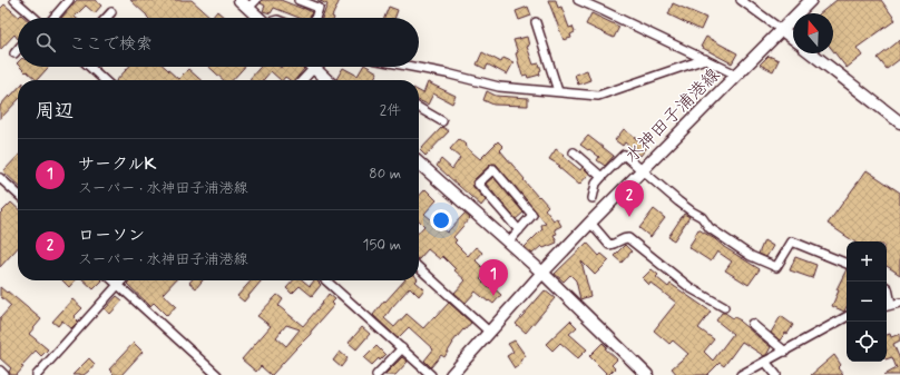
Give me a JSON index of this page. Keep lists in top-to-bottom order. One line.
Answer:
{"streets":{"street":["水神田子浦港線"]},"north":"top","page":{"search":"ここで検索","heading":["周辺","2件"],"list":[{"mark":"1","name":"サークルK","note":"スーパー · 水神田子浦港線","value":"80 m"},{"mark":"2","name":"ローソン","note":"スーパー · 水神田子浦港線","value":"150 m"}],"pins":["2","1"],"map_buttons":["+","−"]}}
